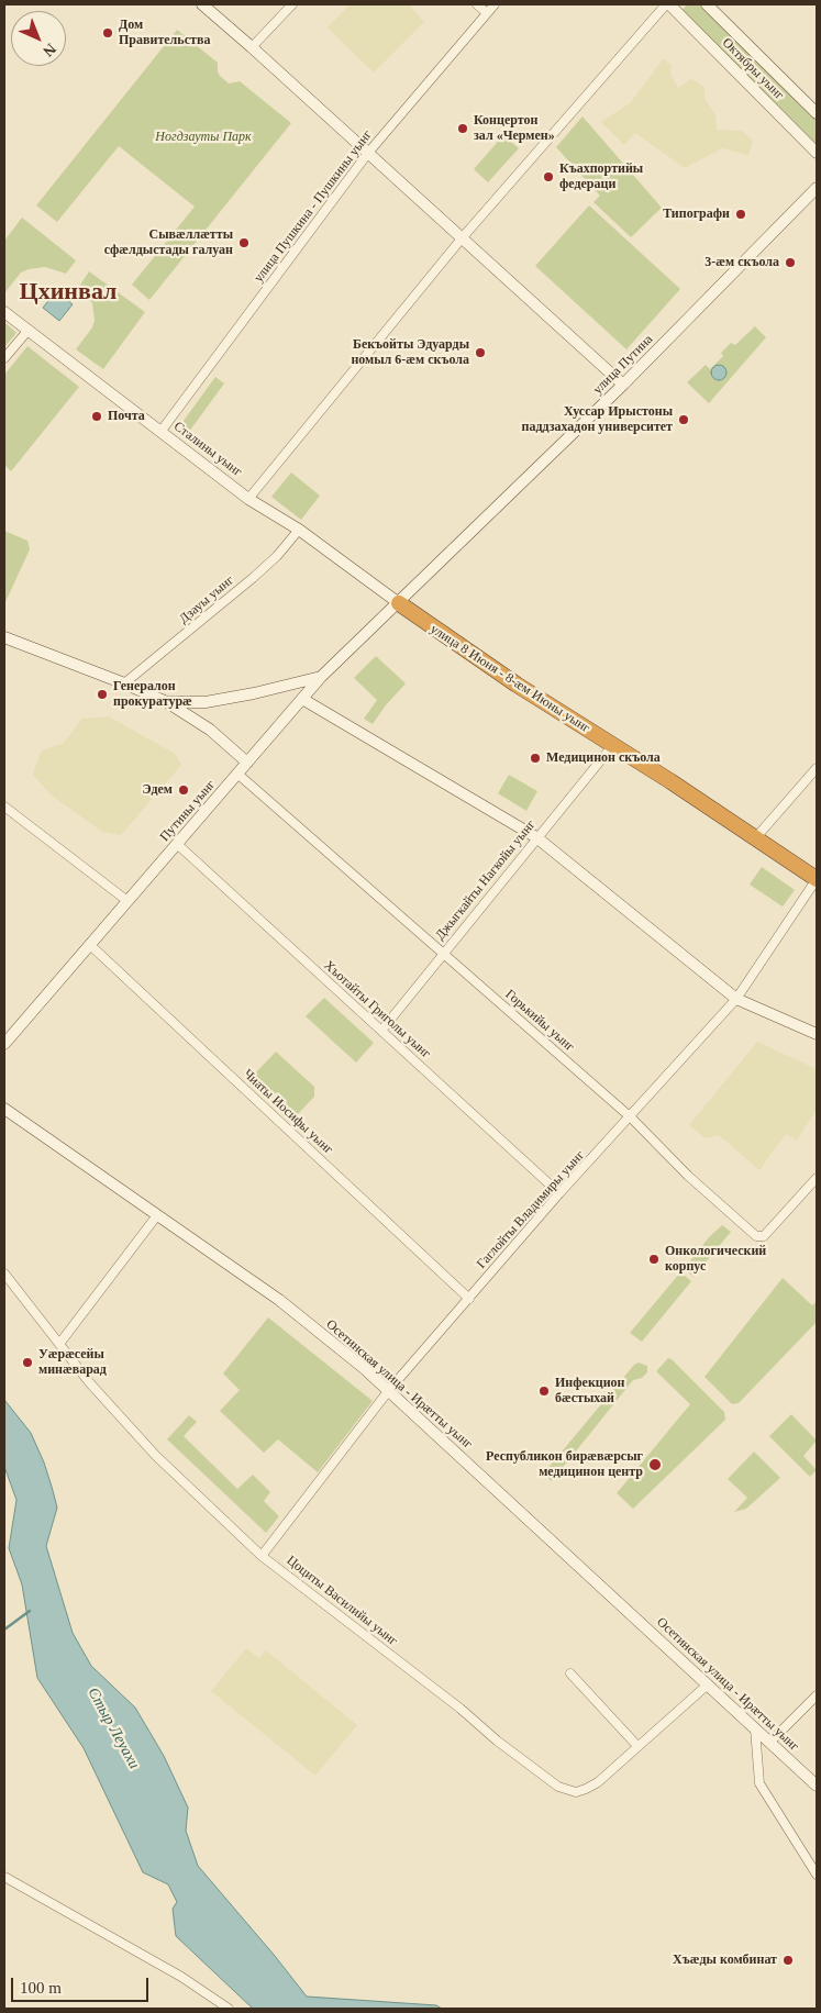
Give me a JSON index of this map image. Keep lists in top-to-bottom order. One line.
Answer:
{"streets":{"highway":["улица 8 Июня - 8-ӕм Июны уынг"],"street":["Октябры уынг","улица Пушкина - Пушкины уынг","улица Путина","Сталины уынг","Дзауы уынг","Путины уынг","Джыгкайты Нагкойы уынг","Хъотайты Григолы уынг","Горькийы уынг","Чиаты Иосифы уынг","Гаглойты Владимиры уынг","Осетинская улица - Ирæтты уынг","Цоциты Василийы уынг"]},"crossings":[["улица Пушкина - Пушкины уынг","Сталины уынг"],["улица Путина","Сталины уынг"],["улица Путина","улица 8 Июня - 8-ӕм Июны уынг"],["улица Путина","Путины уынг"],["Сталины уынг","Дзауы уынг"],["Сталины уынг","улица 8 Июня - 8-ӕм Июны уынг"],["Сталины уынг","Путины уынг"],["улица 8 Июня - 8-ӕм Июны уынг","Путины уынг"],["улица 8 Июня - 8-ӕм Июны уынг","Джыгкайты Нагкойы уынг"],["улица 8 Июня - 8-ӕм Июны уынг","Гаглойты Владимиры уынг"],["Путины уынг","Хъотайты Григолы уынг"],["Путины уынг","Горькийы уынг"],["Путины уынг","Чиаты Иосифы уынг"],["Джыгкайты Нагкойы уынг","Хъотайты Григолы уынг"],["Джыгкайты Нагкойы уынг","Горькийы уынг"],["Хъотайты Григолы уынг","Гаглойты Владимиры уынг"],["Горькийы уынг","Гаглойты Владимиры уынг"],["Чиаты Иосифы уынг","Гаглойты Владимиры уынг"],["Гаглойты Владимиры уынг","Осетинская улица - Ирæтты уынг"],["Гаглойты Владимиры уынг","Цоциты Василийы уынг"],["Осетинская улица - Ирæтты уынг","Цоциты Василийы уынг"]],"districts":["Цхинвал"],"water":["Стыр Леуахи"],"parks":["Ногдзауты Парк"],"places":["Дом Правительства","Концертон зал «Чермен»","Къахпортийы федераци","Типографи","Сывæллæтты сфæлдыстады галуан","3-æм скъола","Бекъойты Эдуарды номыл 6-æм скъола","Почта","Хуссар Ирыстоны паддзахадон университет","Генералон прокуратурæ","Медицинон скъола","Эдем","Онкологический корпус","Уæрæсейы минæварад","Инфекцион бæстыхай","Республикон бирæвæрсыг медицинон центр","Хъæды комбинат"],"scale_bar":"100 m","north":"bottom right"}
